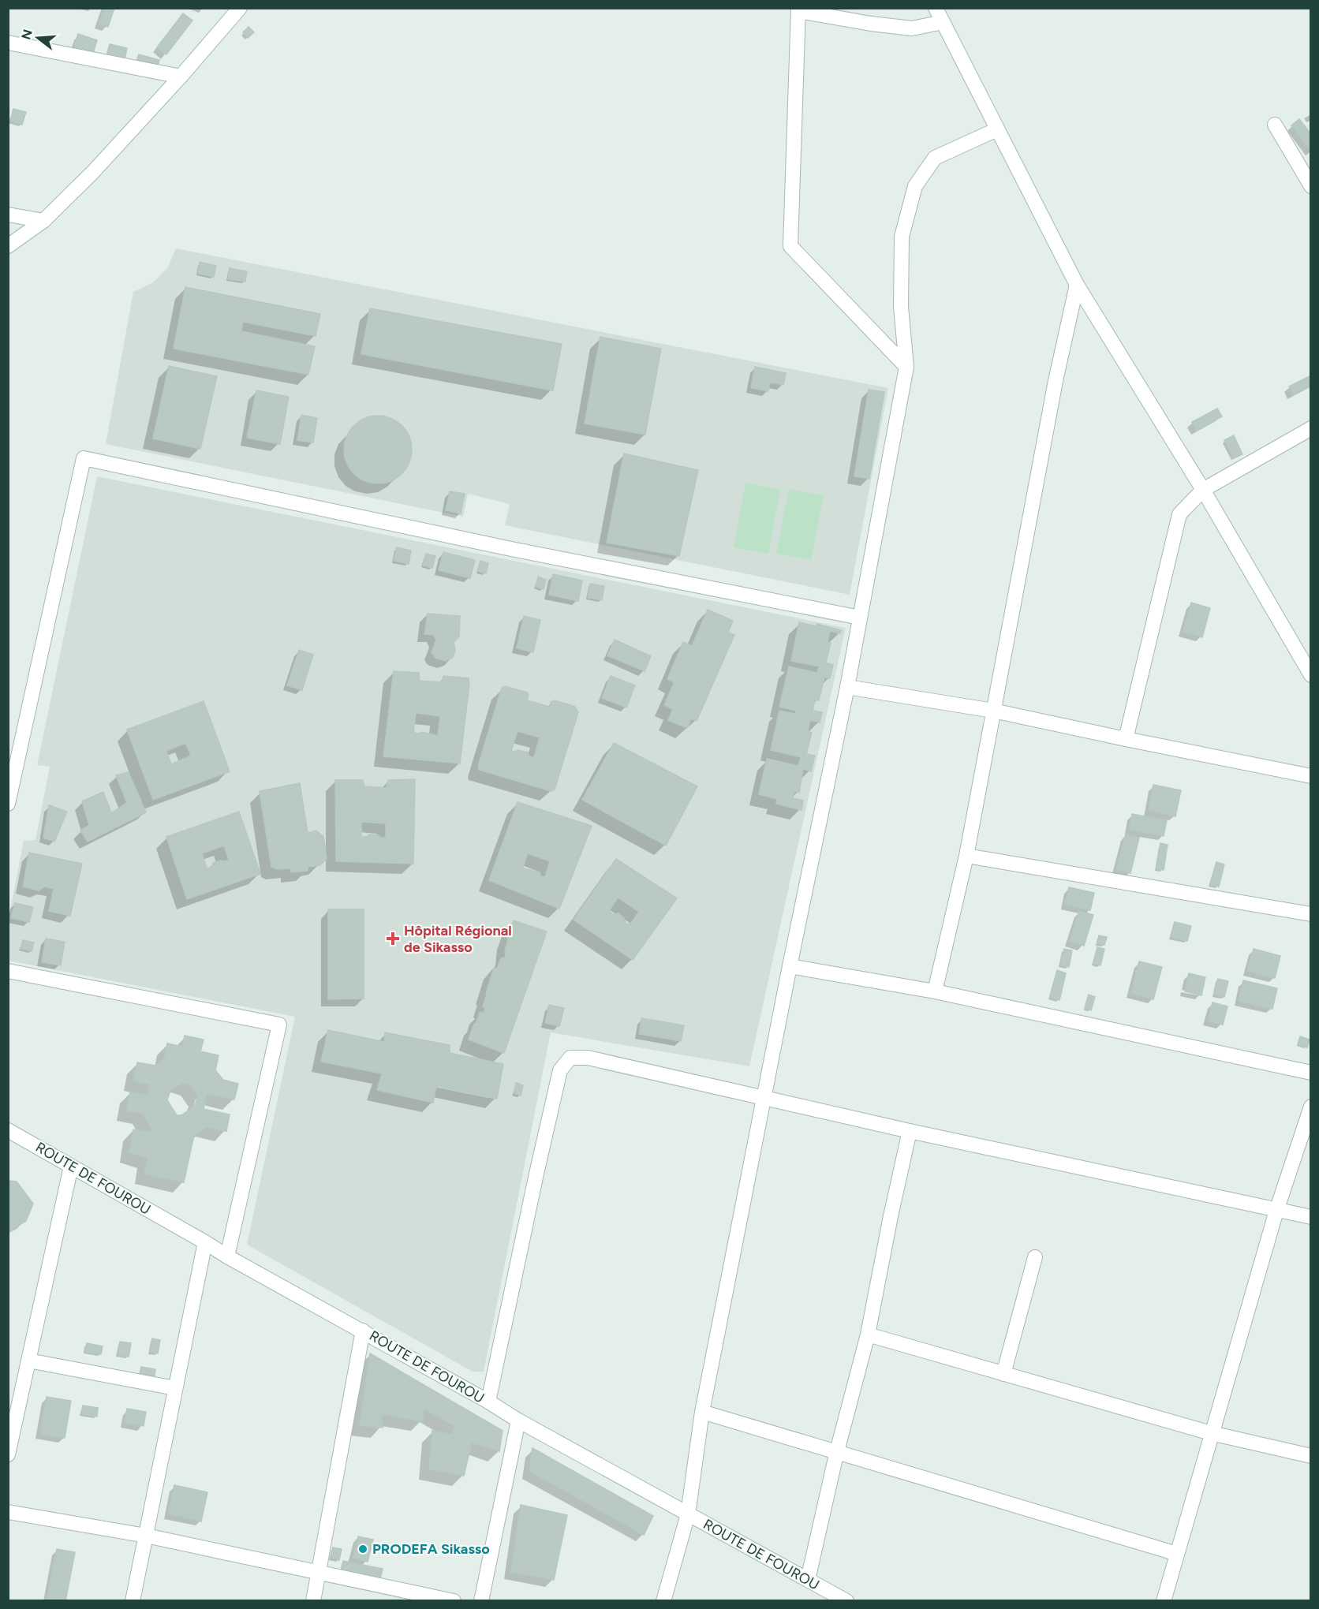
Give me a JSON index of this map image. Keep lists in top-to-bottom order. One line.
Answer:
{"streets":{"street":["ROUTE DE FOUROU"]},"places":{"health":["Hôpital Régional de Sikasso"],"other":["PRODEFA Sikasso"]},"north":"left"}
